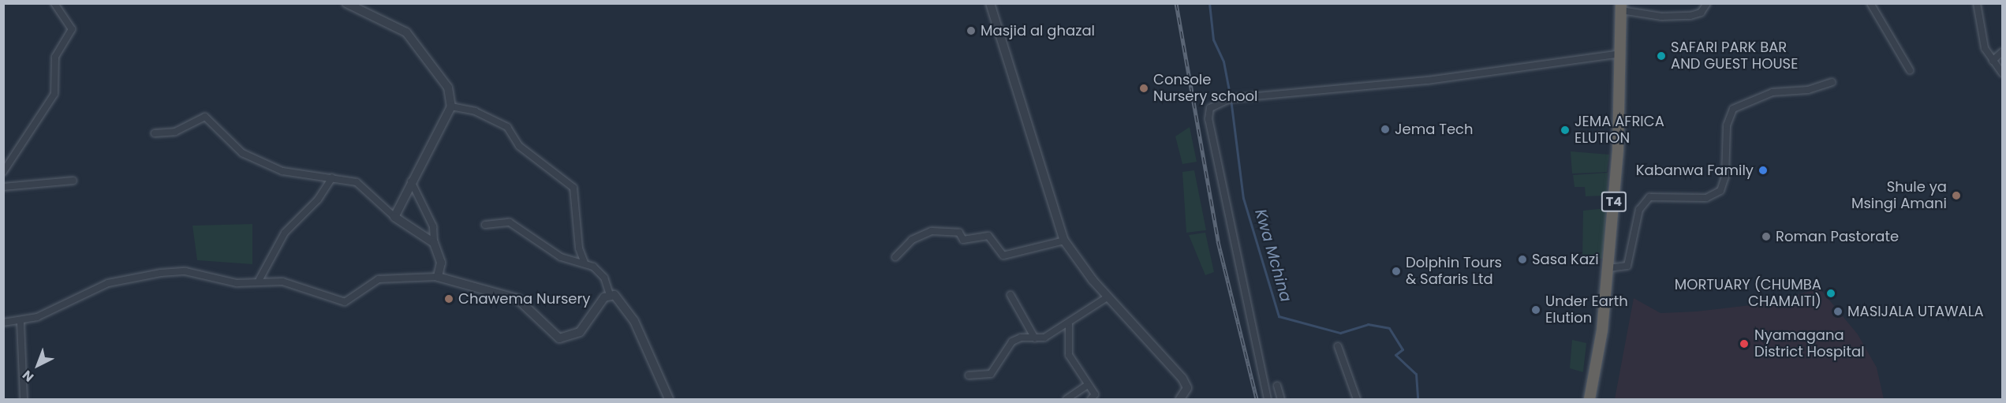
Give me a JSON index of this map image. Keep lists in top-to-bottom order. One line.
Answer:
{"streets":{"highway":["T4"]},"water":["Kwa Mchina"],"places":["Masjid al ghazal","SAFARI PARK BAR AND GUEST HOUSE","Console Nursery school","Jema Tech","JEMA AFRICA ELUTION","Kabanwa Family","Shule ya Msingi Amani","Roman Pastorate","Sasa Kazi","Dolphin Tours & Safaris Ltd","MORTUARY (CHUMBA CHAMAITI)","Chawema Nursery","Under Earth Elution","MASIJALA UTAWALA","Nyamagana District Hospital"],"north":"bottom left"}
